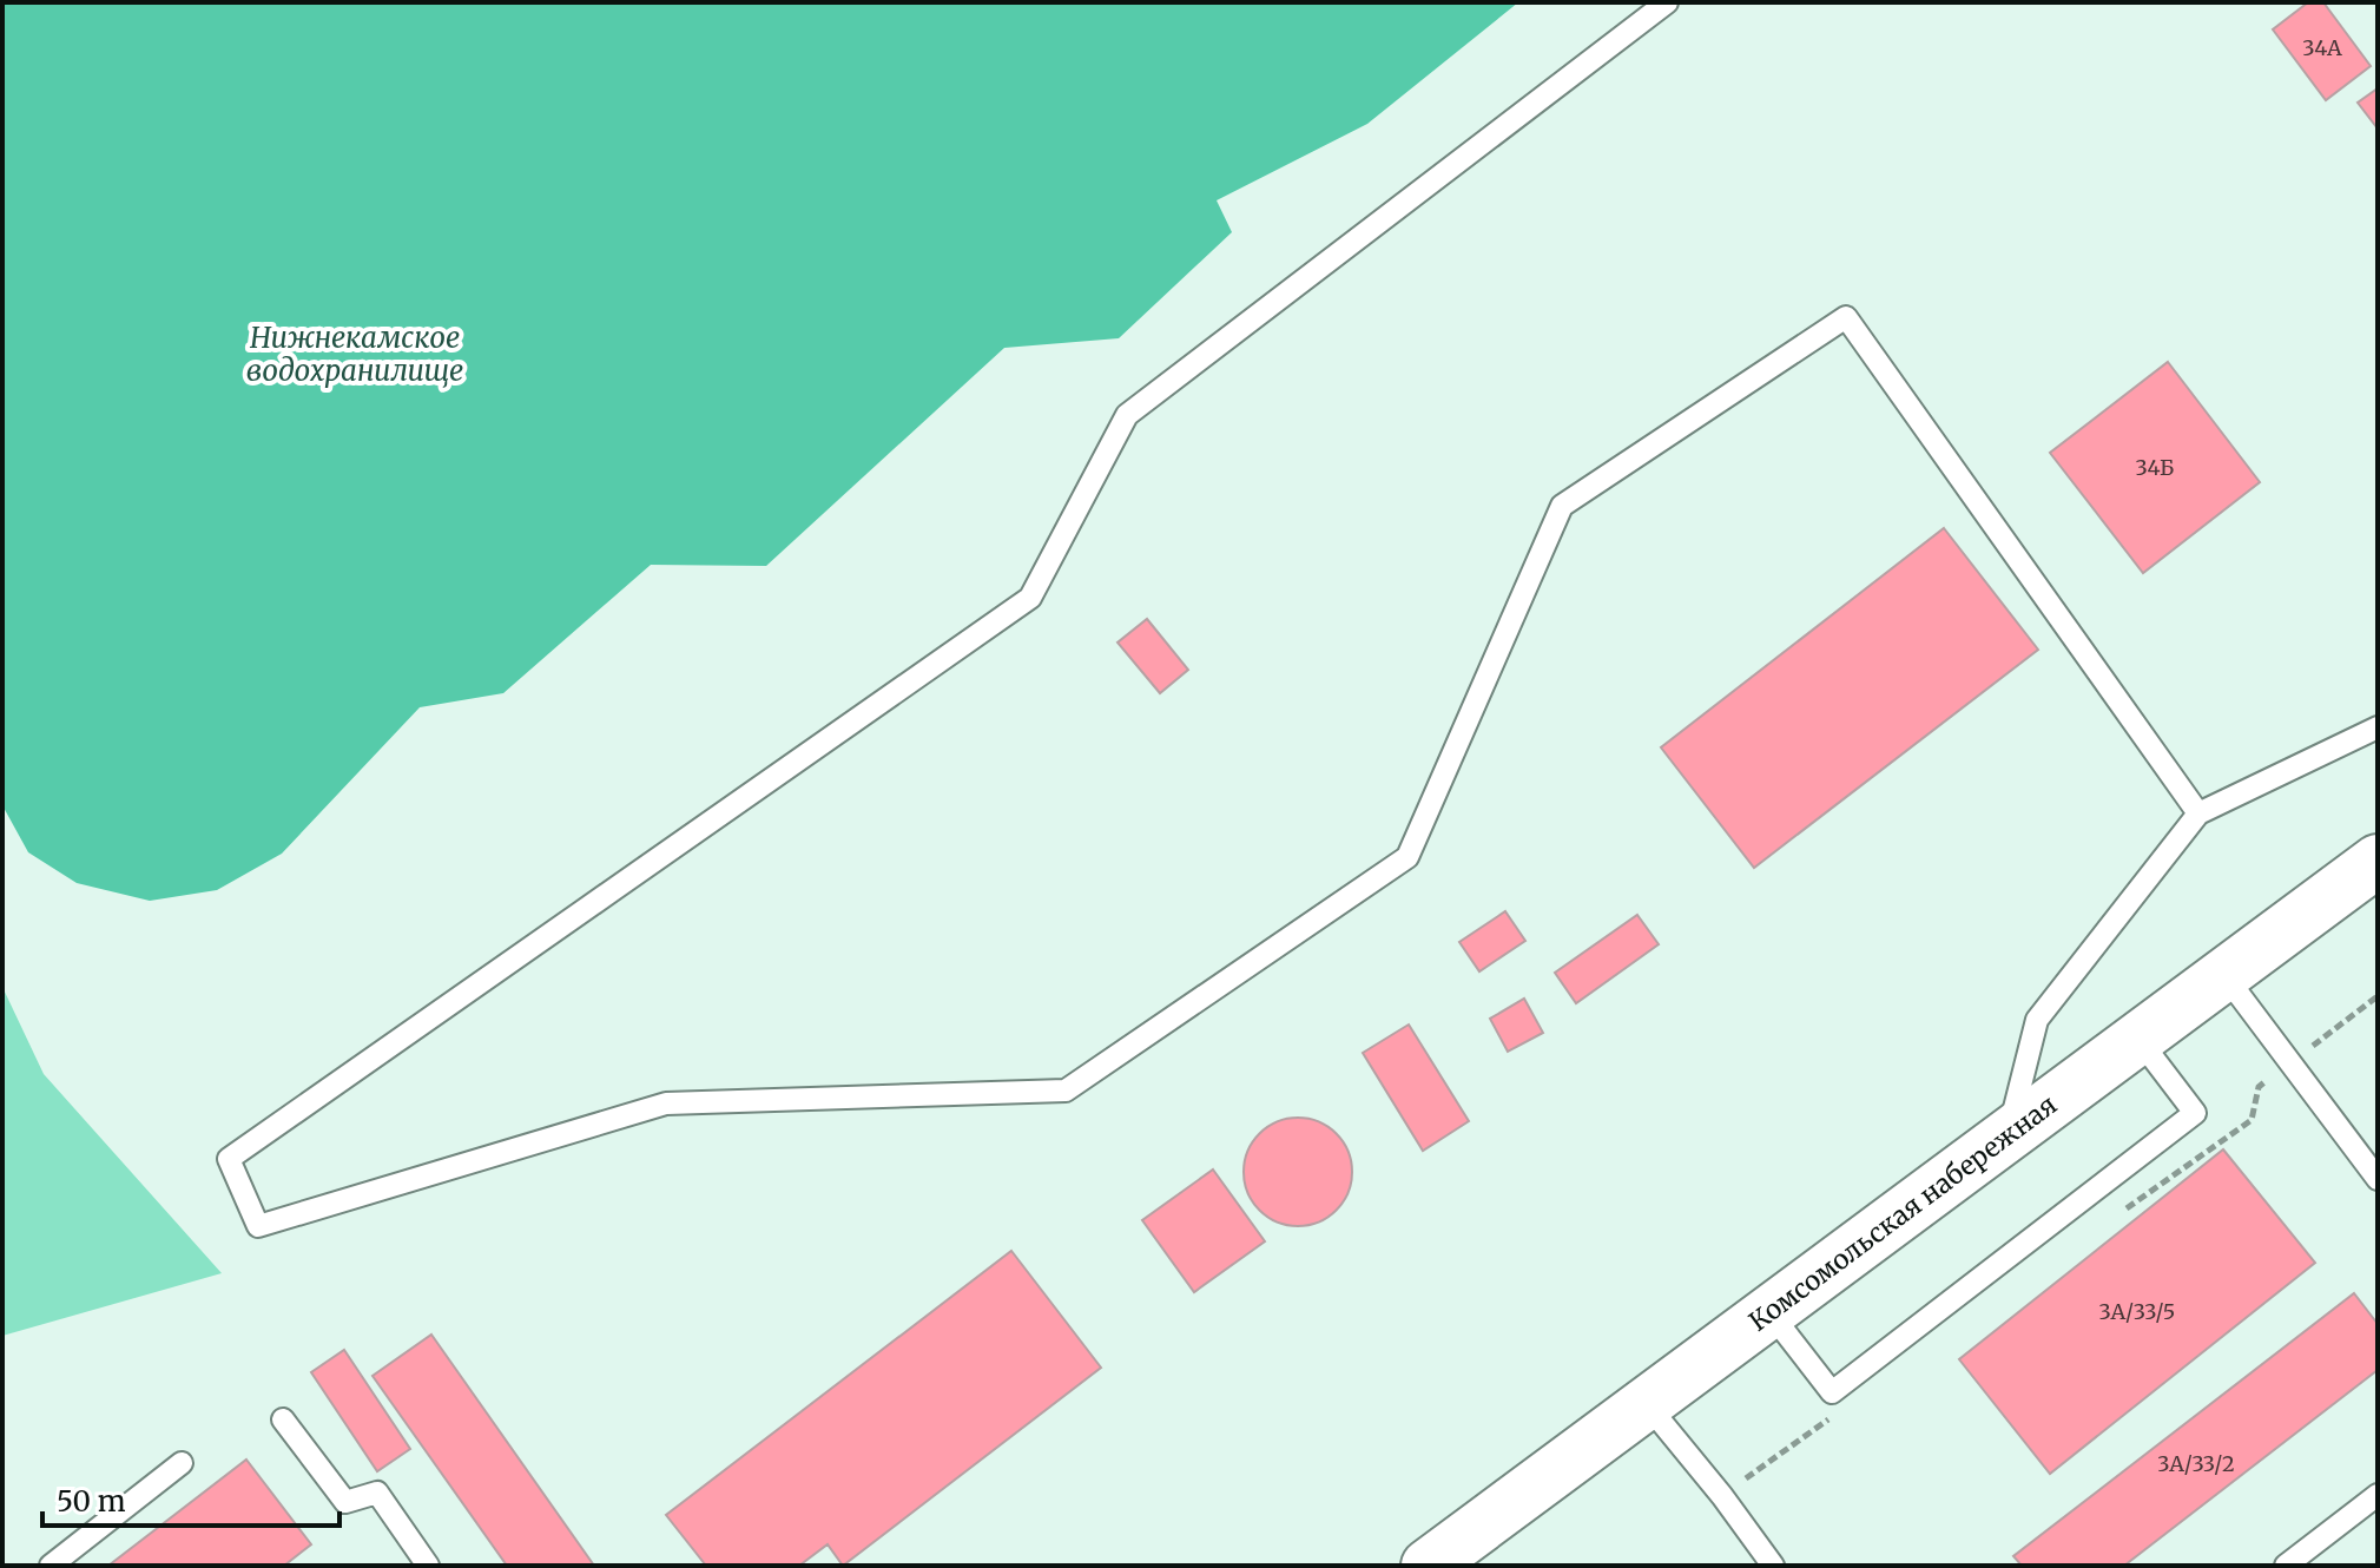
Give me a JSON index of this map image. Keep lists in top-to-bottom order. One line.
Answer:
{"streets":{"street":["Комсомольская набережная"]},"water":["Нижнекамское водохранилище"],"house_numbers":["34А","34Б","3А/33/5","3А/33/2"],"scale_bar":"50 m"}
